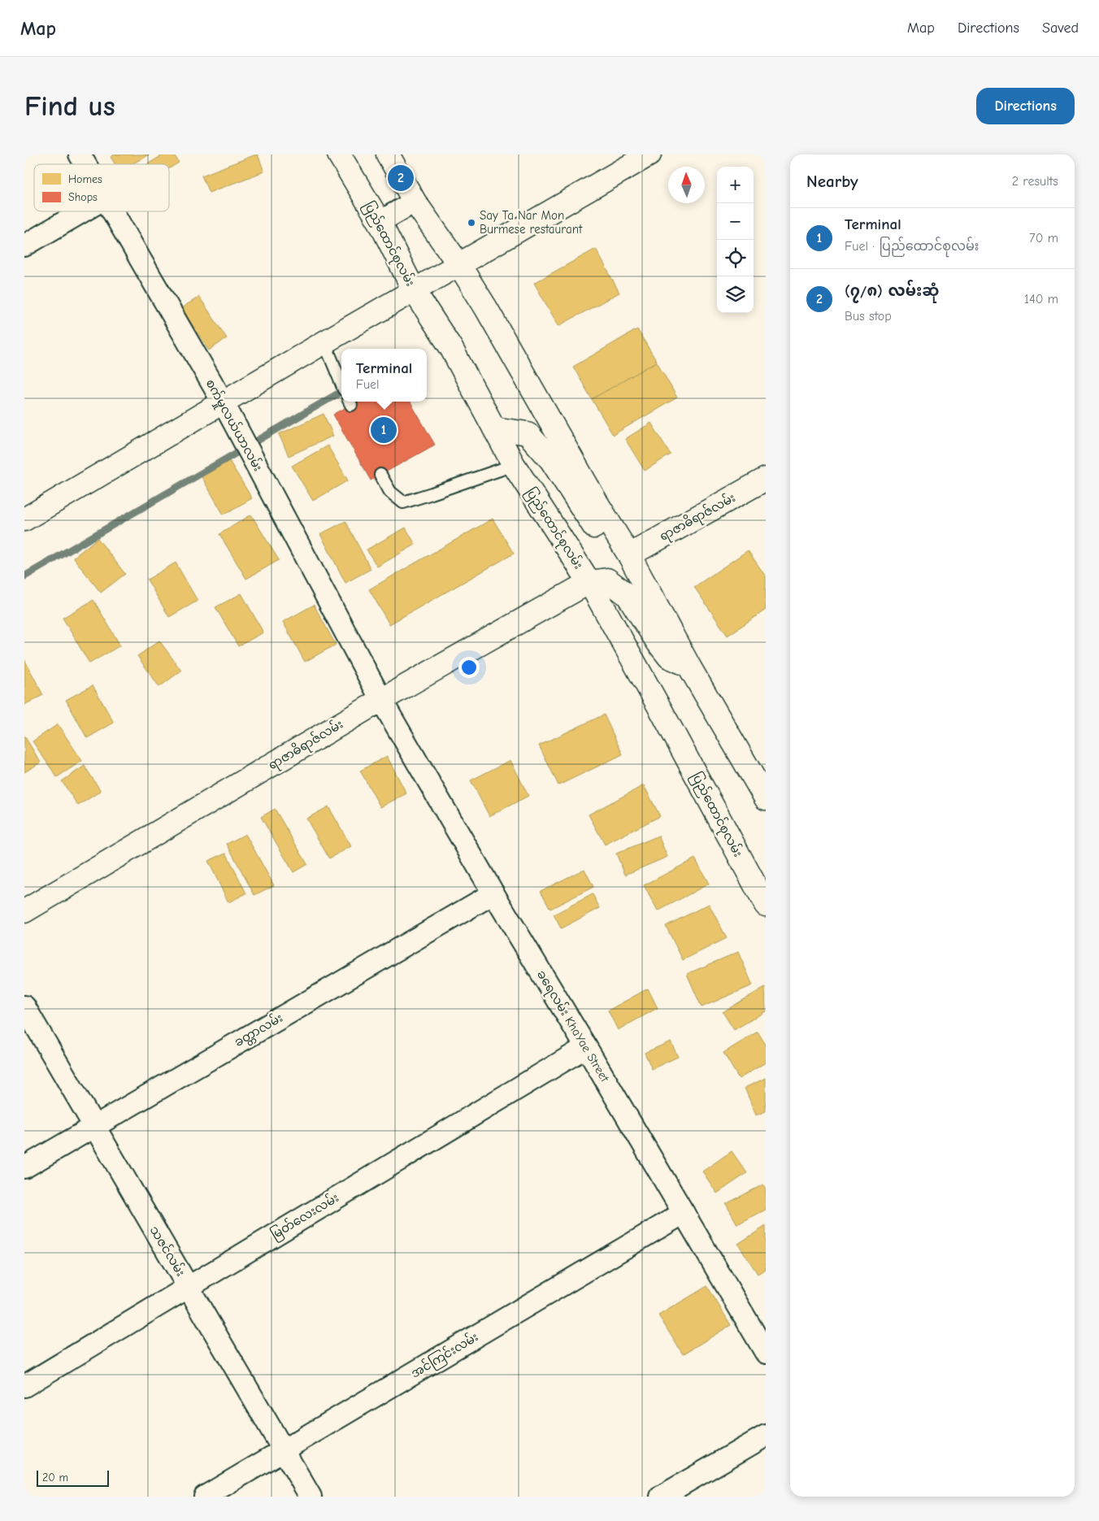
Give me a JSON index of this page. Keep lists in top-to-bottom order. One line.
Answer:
{"streets":{"main road":["ပြည်ထောင်စုလမ်း","ရာဇာဓိရာဇ်လမ်း"],"street":["စက်မှုလယ်ယာလမ်း","ခရေလမ်း KhaYae Street","ခတ္တာလမ်း","မြတ်လေးလမ်း","သဇင်လမ်း","အင်ကြင်းလမ်း"]},"crossings":[["ပြည်ထောင်စုလမ်း","ရာဇာဓိရာဇ်လမ်း"],["စက်မှုလယ်ယာလမ်း","ရာဇာဓိရာဇ်လမ်း"],["စက်မှုလယ်ယာလမ်း","ခရေလမ်း KhaYae Street"],["ရာဇာဓိရာဇ်လမ်း","ခရေလမ်း KhaYae Street"],["ခရေလမ်း KhaYae Street","ခတ္တာလမ်း"],["ခရေလမ်း KhaYae Street","မြတ်လေးလမ်း"],["ခရေလမ်း KhaYae Street","အင်ကြင်းလမ်း"],["ခတ္တာလမ်း","သဇင်လမ်း"],["မြတ်လေးလမ်း","သဇင်လမ်း"],["သဇင်လမ်း","အင်ကြင်းလမ်း"]],"places":["Say Ta Nar Mon Burmese restaurant"],"legend":["Homes","Shops"],"scale_bar":"20 m","north":"top","page":{"header":"Map","nav":["Map","Directions","Saved"],"buttons":"Directions","title":"Find us","heading":["Nearby","2 results"],"pins":["2","1"],"map_buttons":["+","−"],"list":[{"mark":"1","name":"Terminal","note":"Fuel · ပြည်ထောင်စုလမ်း","value":"70 m"},{"mark":"2","name":"(၇/၈) လမ်းဆုံ","note":"Bus stop","value":"140 m"}],"popup":["Terminal","Fuel"],"scale":"20 m"}}
